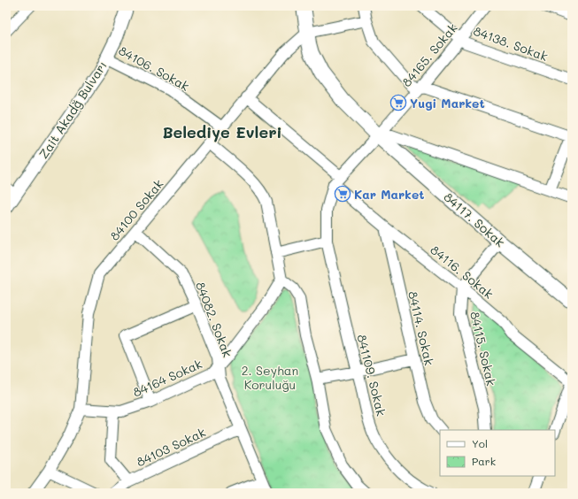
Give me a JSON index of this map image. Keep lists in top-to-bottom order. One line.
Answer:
{"streets":{"main road":["84117. Sokak"],"street":["84138. Sokak","84165. Sokak","84106. Sokak","Zait Akadğ Bulvarı","84100 Sokak","84116. Sokak","84082. Sokak","84114. Sokak","84115. Sokak","841109. Sokak","84164 Sokak","84103 Sokak"]},"crossings":[["84138. Sokak","84165. Sokak"],["84165. Sokak","84117. Sokak"],["84106. Sokak","Zait Akadğ Bulvarı"],["84106. Sokak","84100 Sokak"],["84100 Sokak","84117. Sokak"],["84100 Sokak","84116. Sokak"],["84100 Sokak","84082. Sokak"],["84100 Sokak","84164 Sokak"],["84116. Sokak","84114. Sokak"],["84116. Sokak","84115. Sokak"],["84082. Sokak","84164 Sokak"],["84082. Sokak","84103 Sokak"]],"districts":["Belediye Evleri"],"parks":["2. Seyhan Koruluğu"],"places":{"supermarket":["Yugi Market","Kar Market"]},"legend":["Yol","Park"]}
